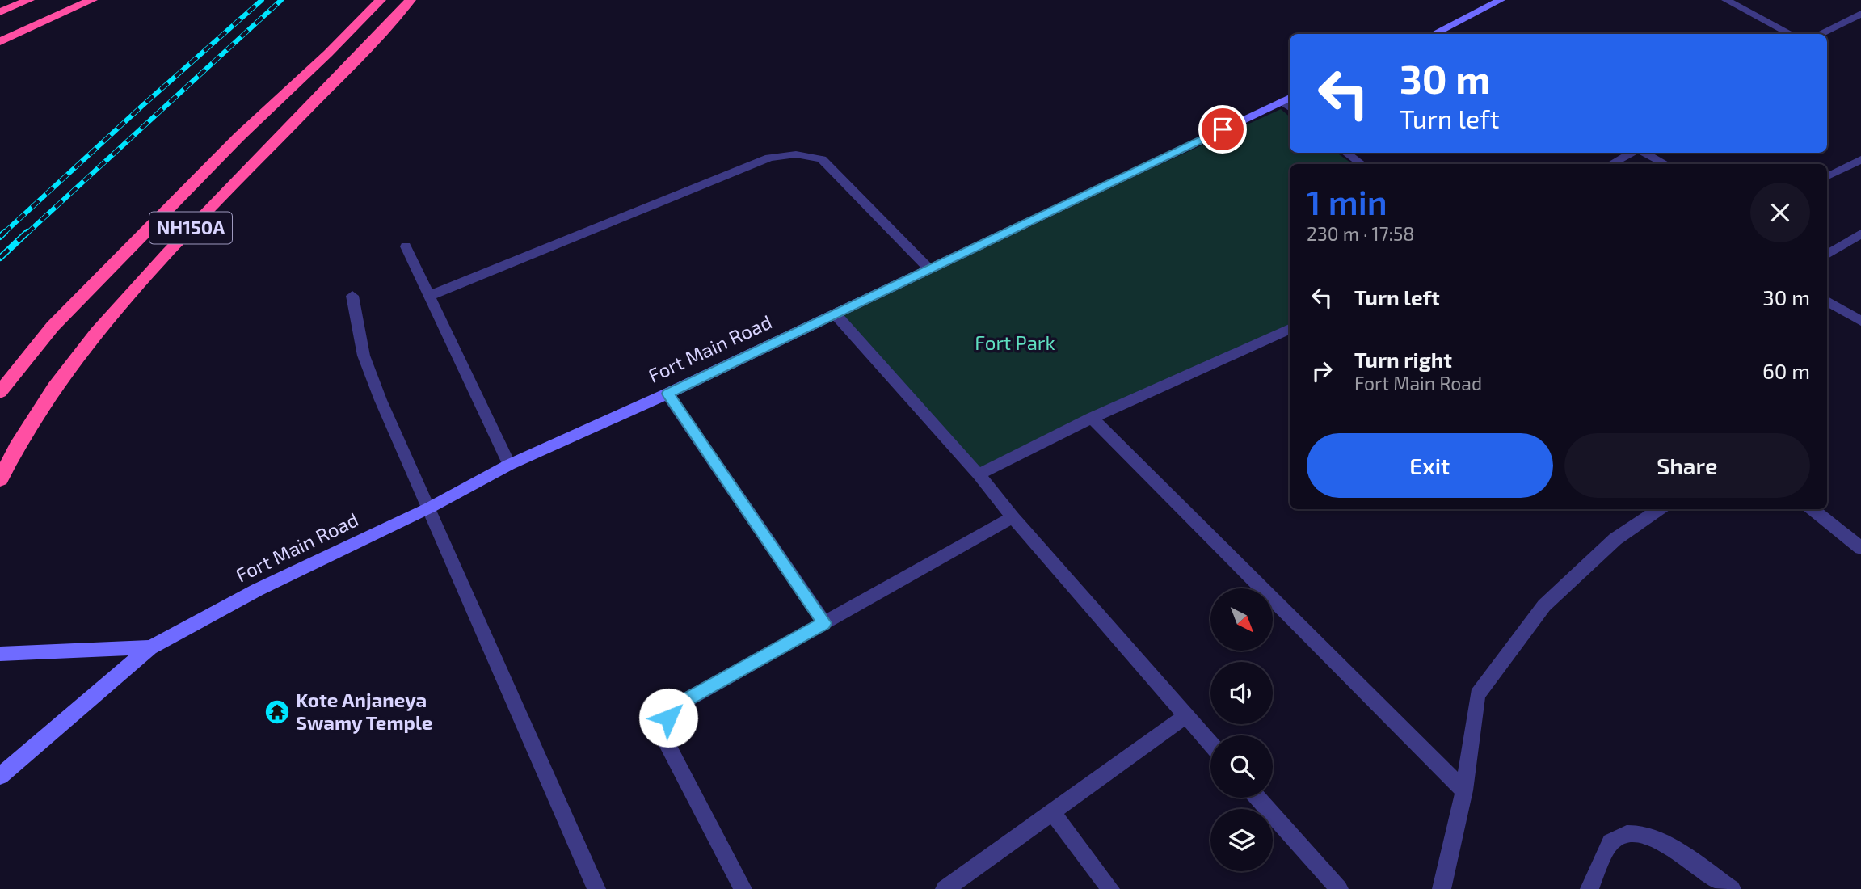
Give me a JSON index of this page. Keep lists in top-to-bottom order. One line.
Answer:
{"streets":{"highway":["NH150A"],"street":["Fort Main Road"]},"parks":["Fort Park"],"places":{"temple":["Kote Anjaneya Swamy Temple"]},"north":"bottom right","page":{"turn":["30 m","Turn left"],"heading":["1 min","230 m · 17:58"],"list":[{"name":"Turn left","value":"30 m"},{"name":"Turn right","note":"Fort Main Road","value":"60 m"}],"buttons":["Exit","Share"]}}
